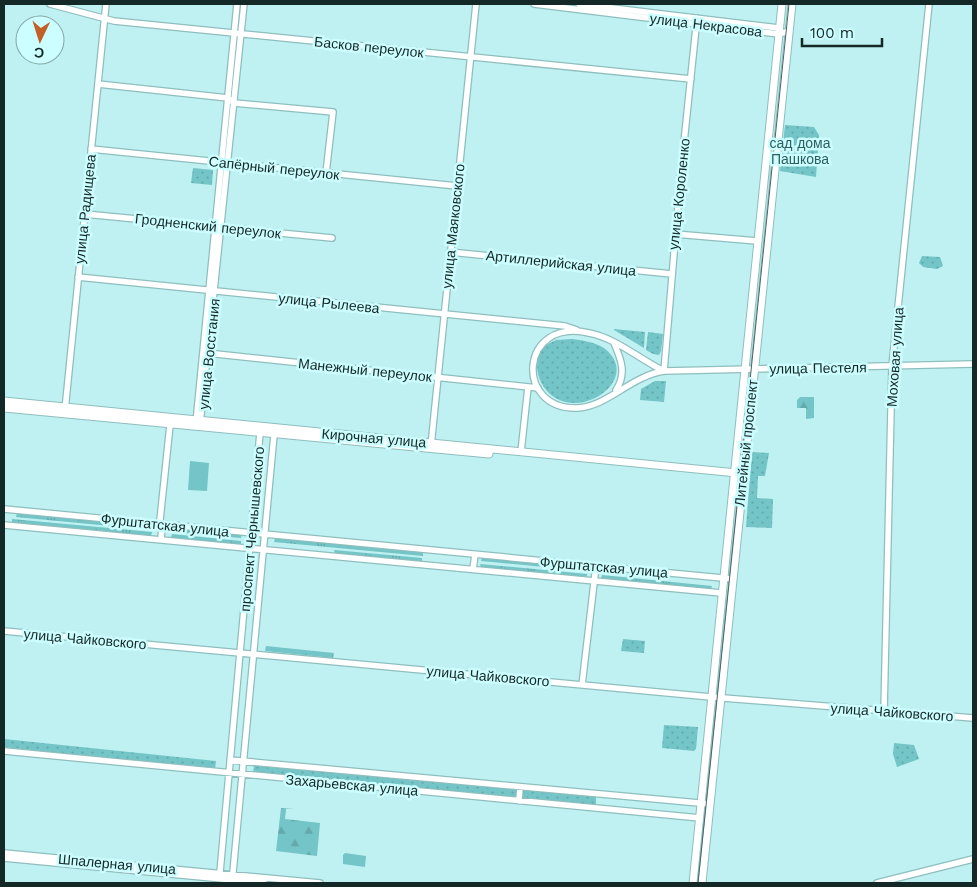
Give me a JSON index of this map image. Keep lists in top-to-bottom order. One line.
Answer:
{"streets":{"main road":["Кирочная улица","Литейный проспект"],"street":["улица Некрасова","Басков переулок","Сапёрный переулок","улица Короленко","улица Радищева","Гродненский переулок","улица Маяковского","Артиллерийская улица","улица Рылеева","улица Восстания","Моховая улица","улица Пестеля","Манежный переулок","Фурштатская улица","проспект Чернышевского","улица Чайковского","Захарьевская улица","Шпалерная улица"]},"crossings":[["улица Некрасова","улица Короленко"],["улица Некрасова","Литейный проспект"],["Басков переулок","улица Короленко"],["Басков переулок","улица Радищева"],["Басков переулок","улица Маяковского"],["Басков переулок","улица Восстания"],["Сапёрный переулок","улица Радищева"],["Сапёрный переулок","улица Маяковского"],["Сапёрный переулок","улица Восстания"],["улица Короленко","Артиллерийская улица"],["улица Короленко","улица Пестеля"],["улица Радищева","Гродненский переулок"],["улица Радищева","улица Рылеева"],["улица Радищева","Кирочная улица"],["Гродненский переулок","улица Восстания"],["улица Маяковского","Артиллерийская улица"],["улица Маяковского","улица Рылеева"],["улица Маяковского","Манежный переулок"],["улица Маяковского","Кирочная улица"],["улица Рылеева","улица Восстания"],["улица Рылеева","Манежный переулок"],["улица Восстания","Манежный переулок"],["улица Восстания","Кирочная улица"],["Моховая улица","улица Пестеля"],["Моховая улица","улица Чайковского"],["улица Пестеля","Литейный проспект"],["Кирочная улица","Литейный проспект"],["Кирочная улица","проспект Чернышевского"],["Литейный проспект","Фурштатская улица"],["Литейный проспект","улица Чайковского"],["Литейный проспект","Захарьевская улица"],["Фурштатская улица","проспект Чернышевского"],["проспект Чернышевского","улица Чайковского"],["проспект Чернышевского","Захарьевская улица"],["проспект Чернышевского","Шпалерная улица"]],"parks":["сад дома Пашкова"],"scale_bar":"100 m","north":"bottom"}
